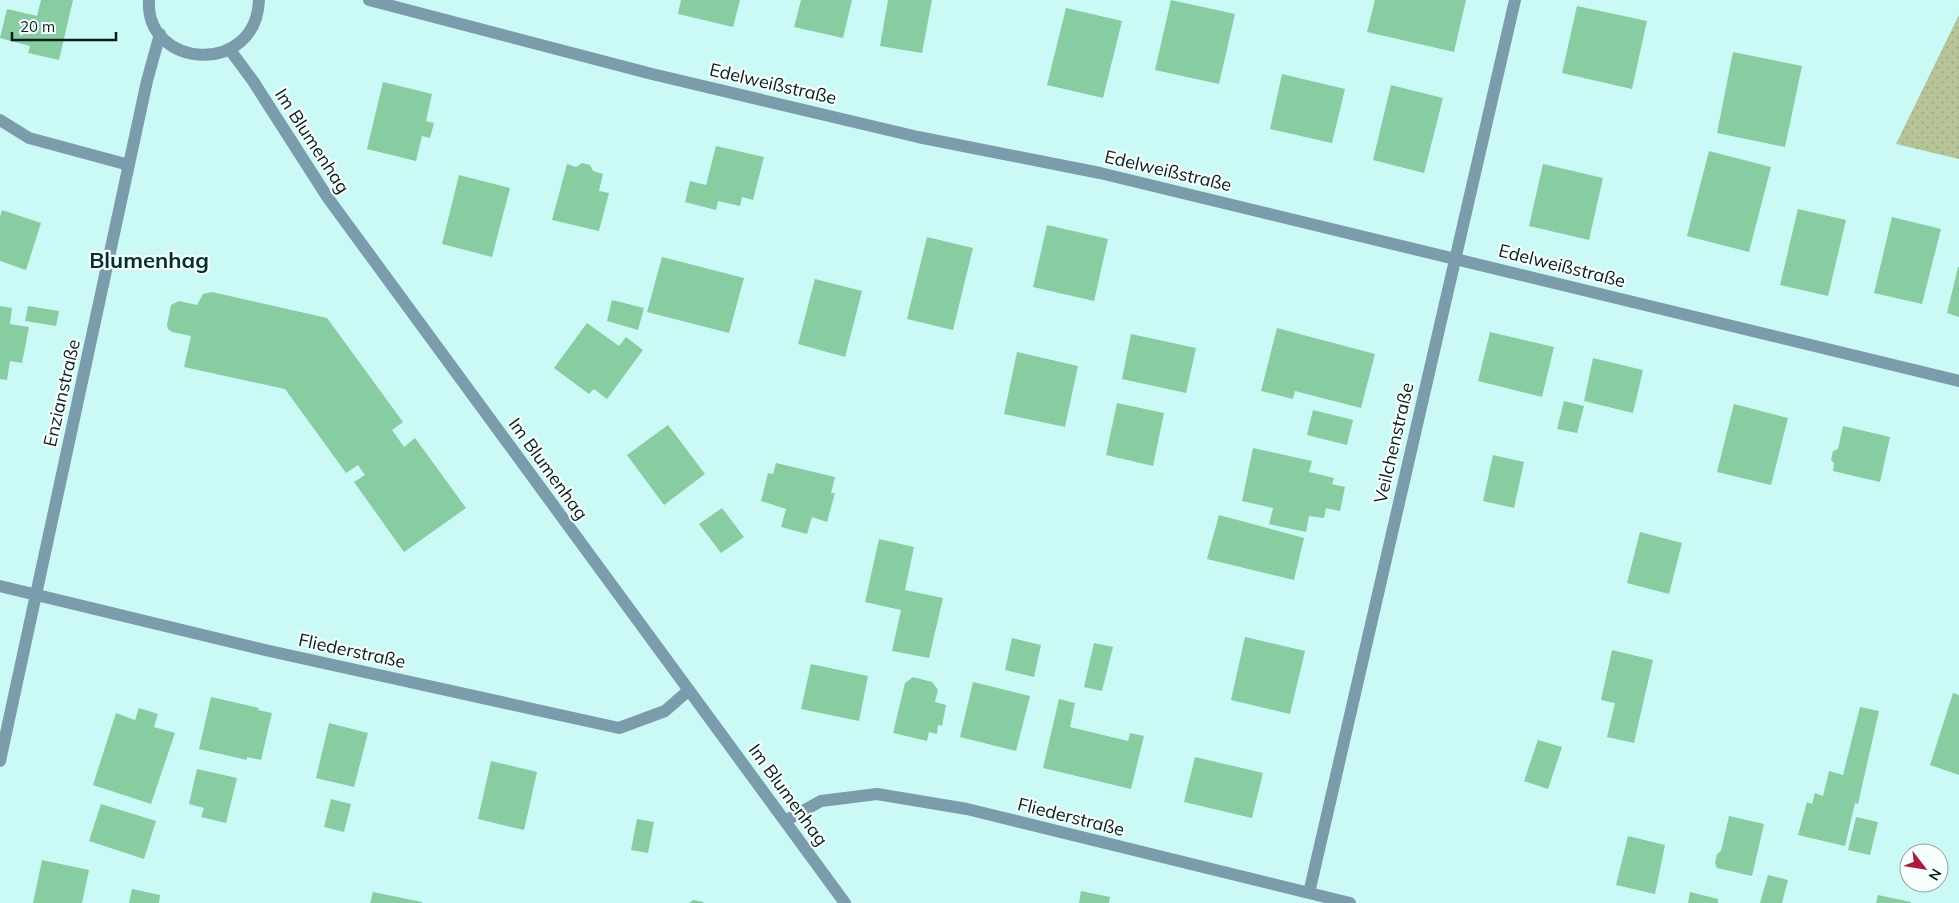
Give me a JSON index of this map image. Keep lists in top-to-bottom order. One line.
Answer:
{"streets":{"street":["Edelweißstraße","Im Blumenhag","Enzianstraße","Veilchenstraße","Fliederstraße"]},"crossings":[["Edelweißstraße","Veilchenstraße"],["Im Blumenhag","Fliederstraße"],["Enzianstraße","Fliederstraße"],["Veilchenstraße","Fliederstraße"]],"districts":["Blumenhag"],"scale_bar":"20 m","north":"bottom right"}
